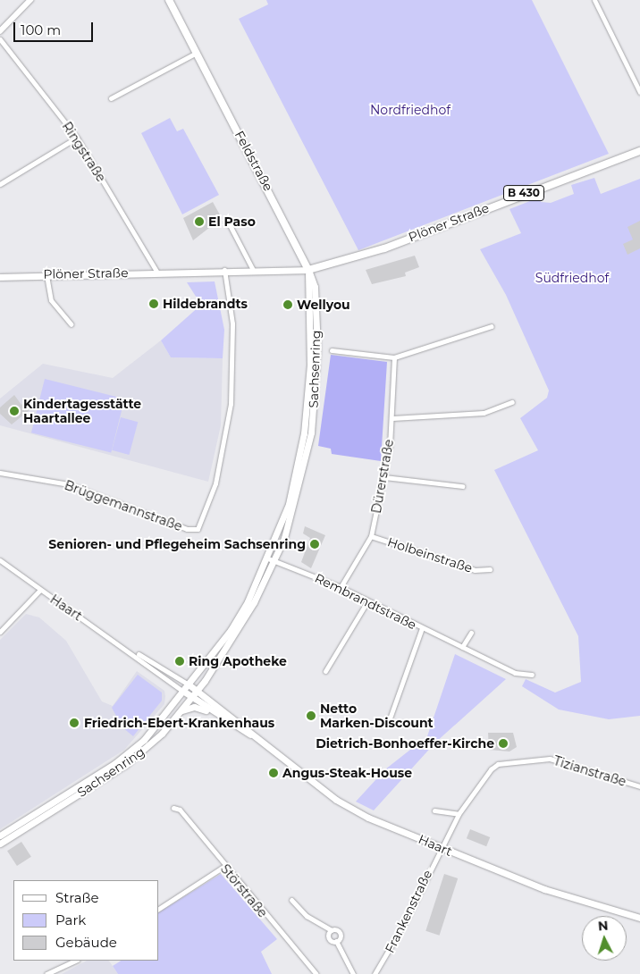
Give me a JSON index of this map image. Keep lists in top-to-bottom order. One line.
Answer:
{"streets":{"main road":["Feldstraße","B 430","Plöner Straße","Sachsenring","Haart"],"street":["Ringstraße","Dürerstraße","Brüggemannstraße","Holbeinstraße","Rembrandtstraße","Tizianstraße","Störstraße","Frankenstraße"]},"crossings":[["Ringstraße","Plöner Straße"],["Feldstraße","Plöner Straße"],["Feldstraße","Sachsenring"],["Plöner Straße","Sachsenring"],["Plöner Straße","Brüggemannstraße"],["Sachsenring","Rembrandtstraße"],["Sachsenring","Haart"],["Dürerstraße","Holbeinstraße"],["Dürerstraße","Rembrandtstraße"],["Haart","Tizianstraße"],["Haart","Frankenstraße"],["Tizianstraße","Frankenstraße"]],"parks":["Nordfriedhof","Südfriedhof"],"places":["El Paso","Hildebrandts","Wellyou","Kindertagesstätte Haartallee","Senioren- und Pflegeheim Sachsenring","Ring Apotheke","Netto Marken-Discount","Friedrich-Ebert-Krankenhaus","Dietrich-Bonhoeffer-Kirche","Angus-Steak-House"],"legend":["Straße","Park","Gebäude"],"scale_bar":"100 m","north":"top"}
